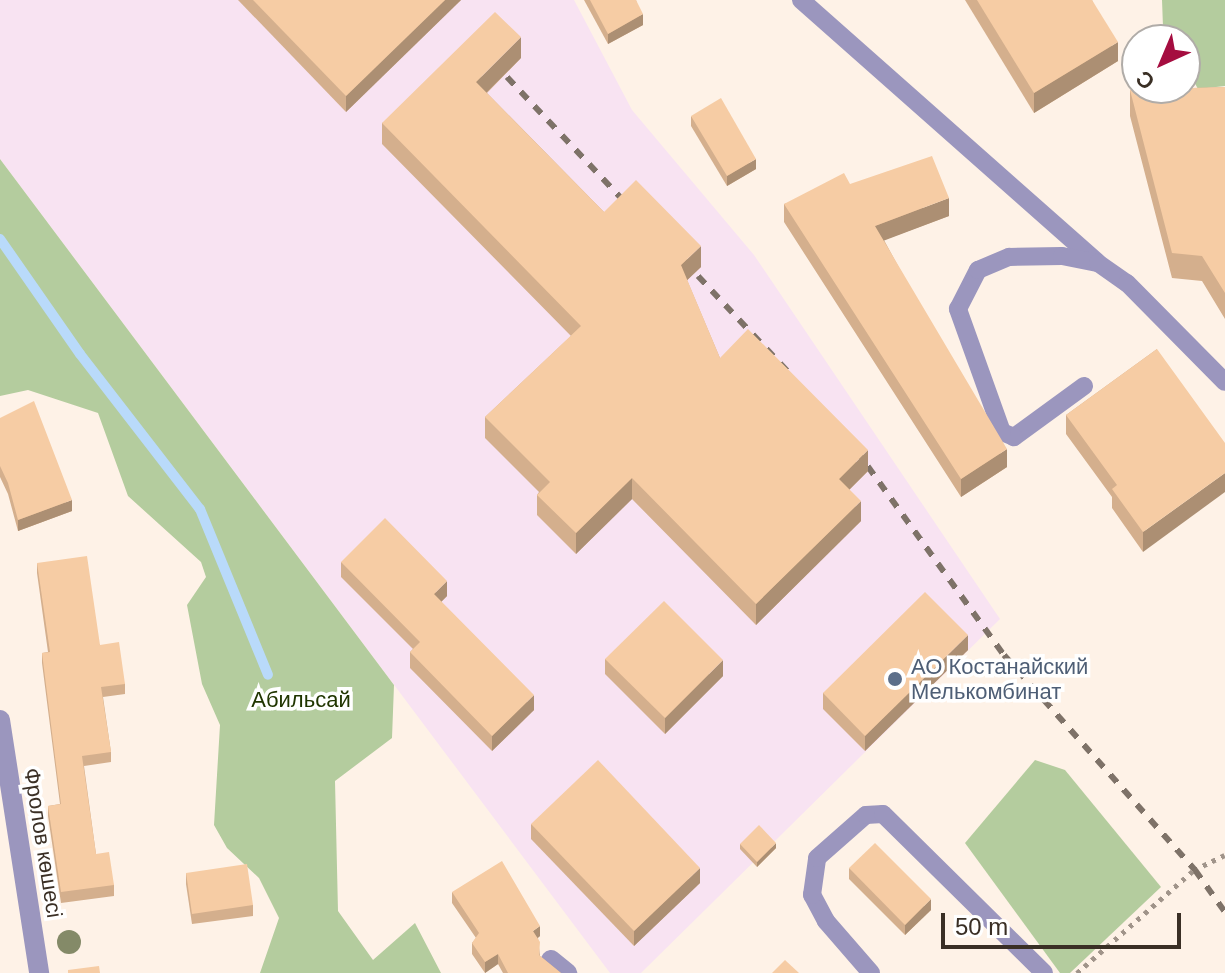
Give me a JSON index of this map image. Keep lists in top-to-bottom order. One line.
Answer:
{"streets":{"street":["Фролов көшесі"]},"parks":["Абильсай"],"places":["АО Костанайский Мелькомбинат"],"scale_bar":"50 m","north":"bottom left"}
